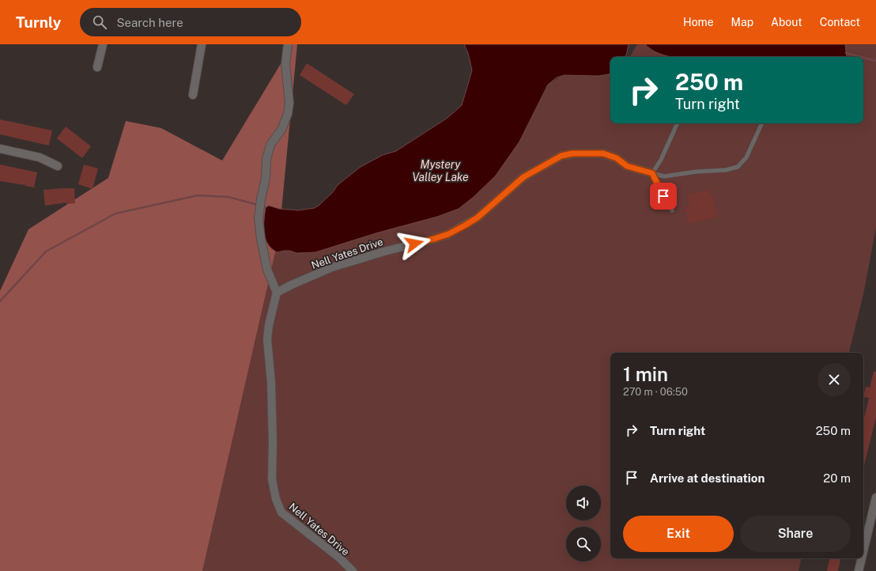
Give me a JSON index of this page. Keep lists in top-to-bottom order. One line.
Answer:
{"streets":{"street":["Nell Yates Drive"]},"water":["Mystery Valley Lake"],"page":{"header":"Turnly","search":"Search here","nav":["Home","Map","About","Contact"],"turn":["250 m","Turn right"],"heading":["1 min","270 m · 06:50"],"list":[{"name":"Turn right","value":"250 m"},{"name":"Arrive at destination","value":"20 m"}],"buttons":["Exit","Share"]}}
